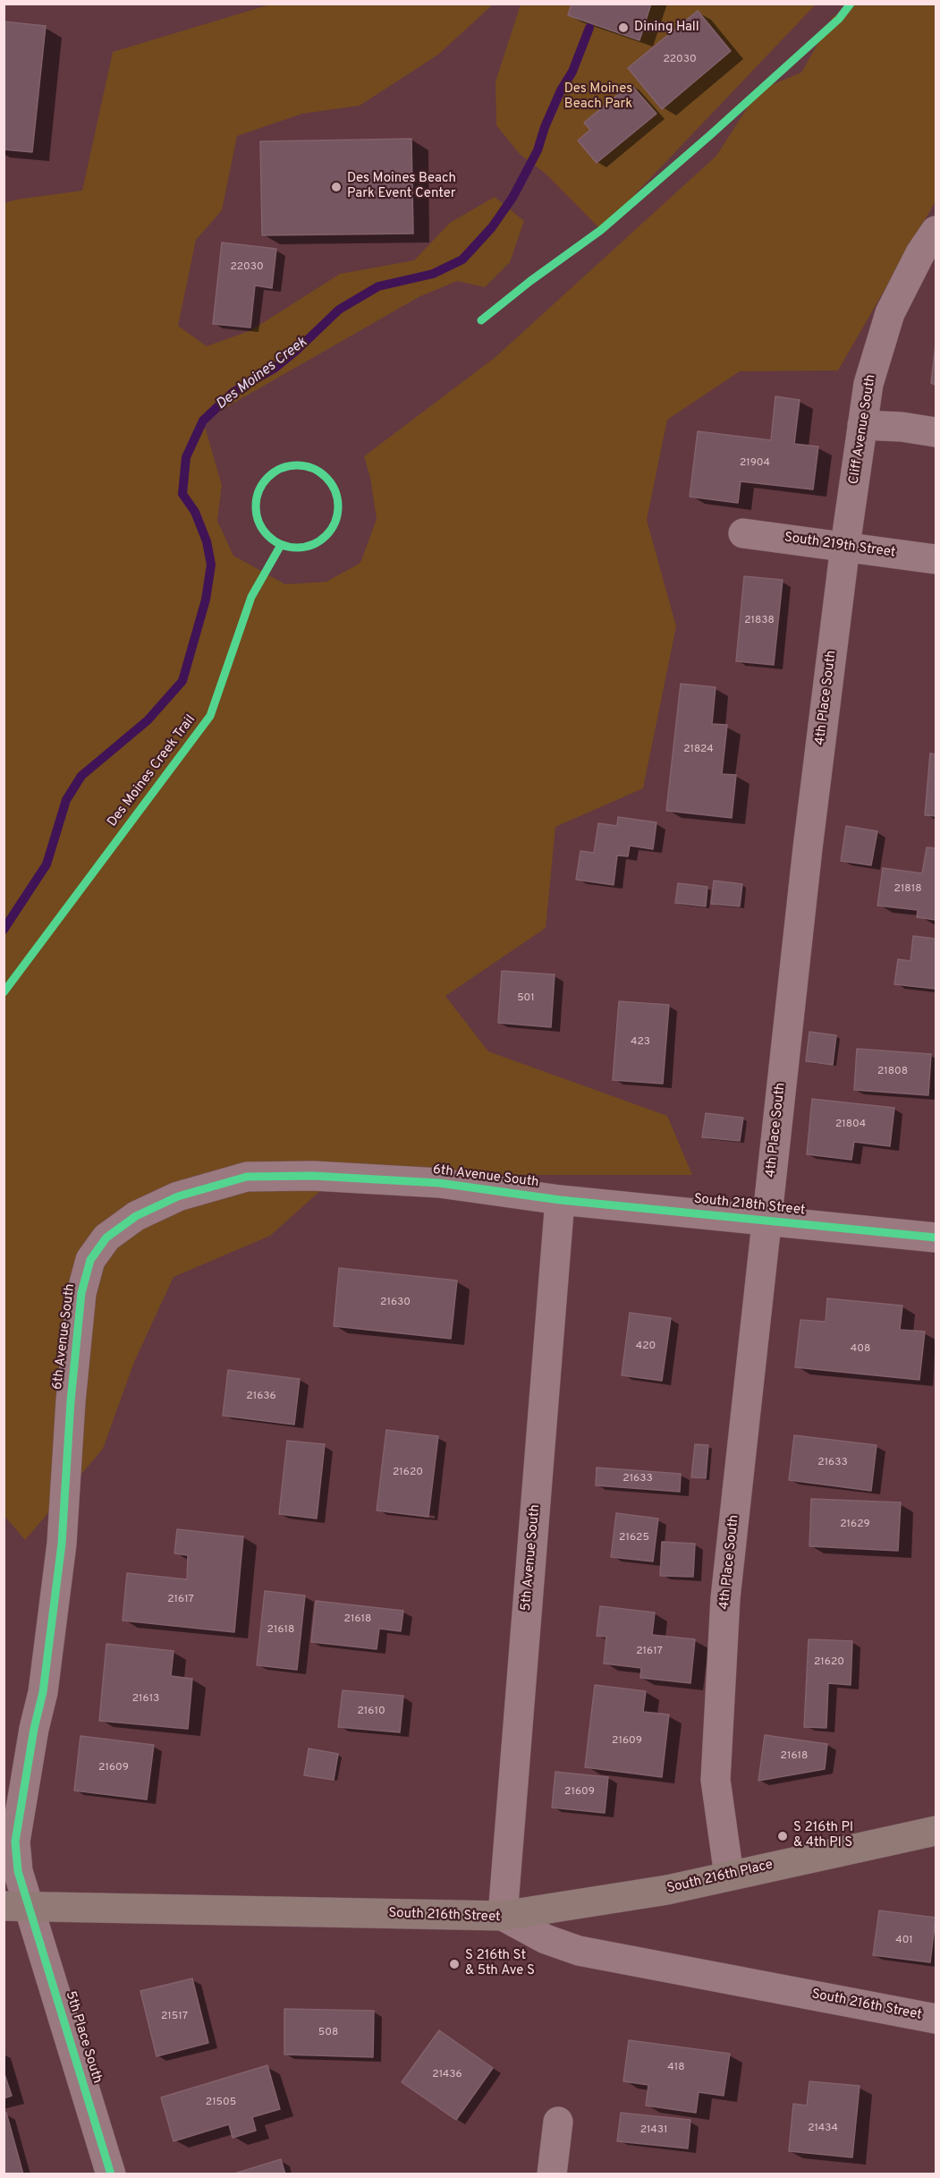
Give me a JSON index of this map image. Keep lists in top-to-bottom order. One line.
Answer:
{"streets":{"main road":["South 216th Place","South 216th Street"],"street":["Cliff Avenue South","South 219th Street","4th Place South","6th Avenue South","South 218th Street","5th Avenue South","5th Place South"],"cycle path":["Des Moines Creek Trail"]},"crossings":[["Cliff Avenue South","South 219th Street"],["Cliff Avenue South","4th Place South"],["South 219th Street","4th Place South"],["4th Place South","South 218th Street"],["4th Place South","South 216th Place"],["6th Avenue South","South 218th Street"],["6th Avenue South","5th Avenue South"],["6th Avenue South","South 216th Street"],["6th Avenue South","5th Place South"],["South 218th Street","5th Avenue South"],["5th Avenue South","South 216th Place"],["5th Avenue South","South 216th Street"],["South 216th Place","South 216th Street"],["South 216th Street","5th Place South"]],"water":["Des Moines Creek"],"parks":["Des Moines Beach Park"],"places":["Dining Hall","Des Moines Beach Park Event Center","S 216th Pl & 4th Pl S","S 216th St & 5th Ave S"],"house_numbers":["22030","22030","21904","21838","21824","21818","501","423","21808","21804","21630","420","408","21636","21633","21620","21633","21629","21625","21617","21618","21618","21617","21620","21613","21610","21609","21618","21609","21609","401","21517","508","418","21436","21505","21434","21431"]}
